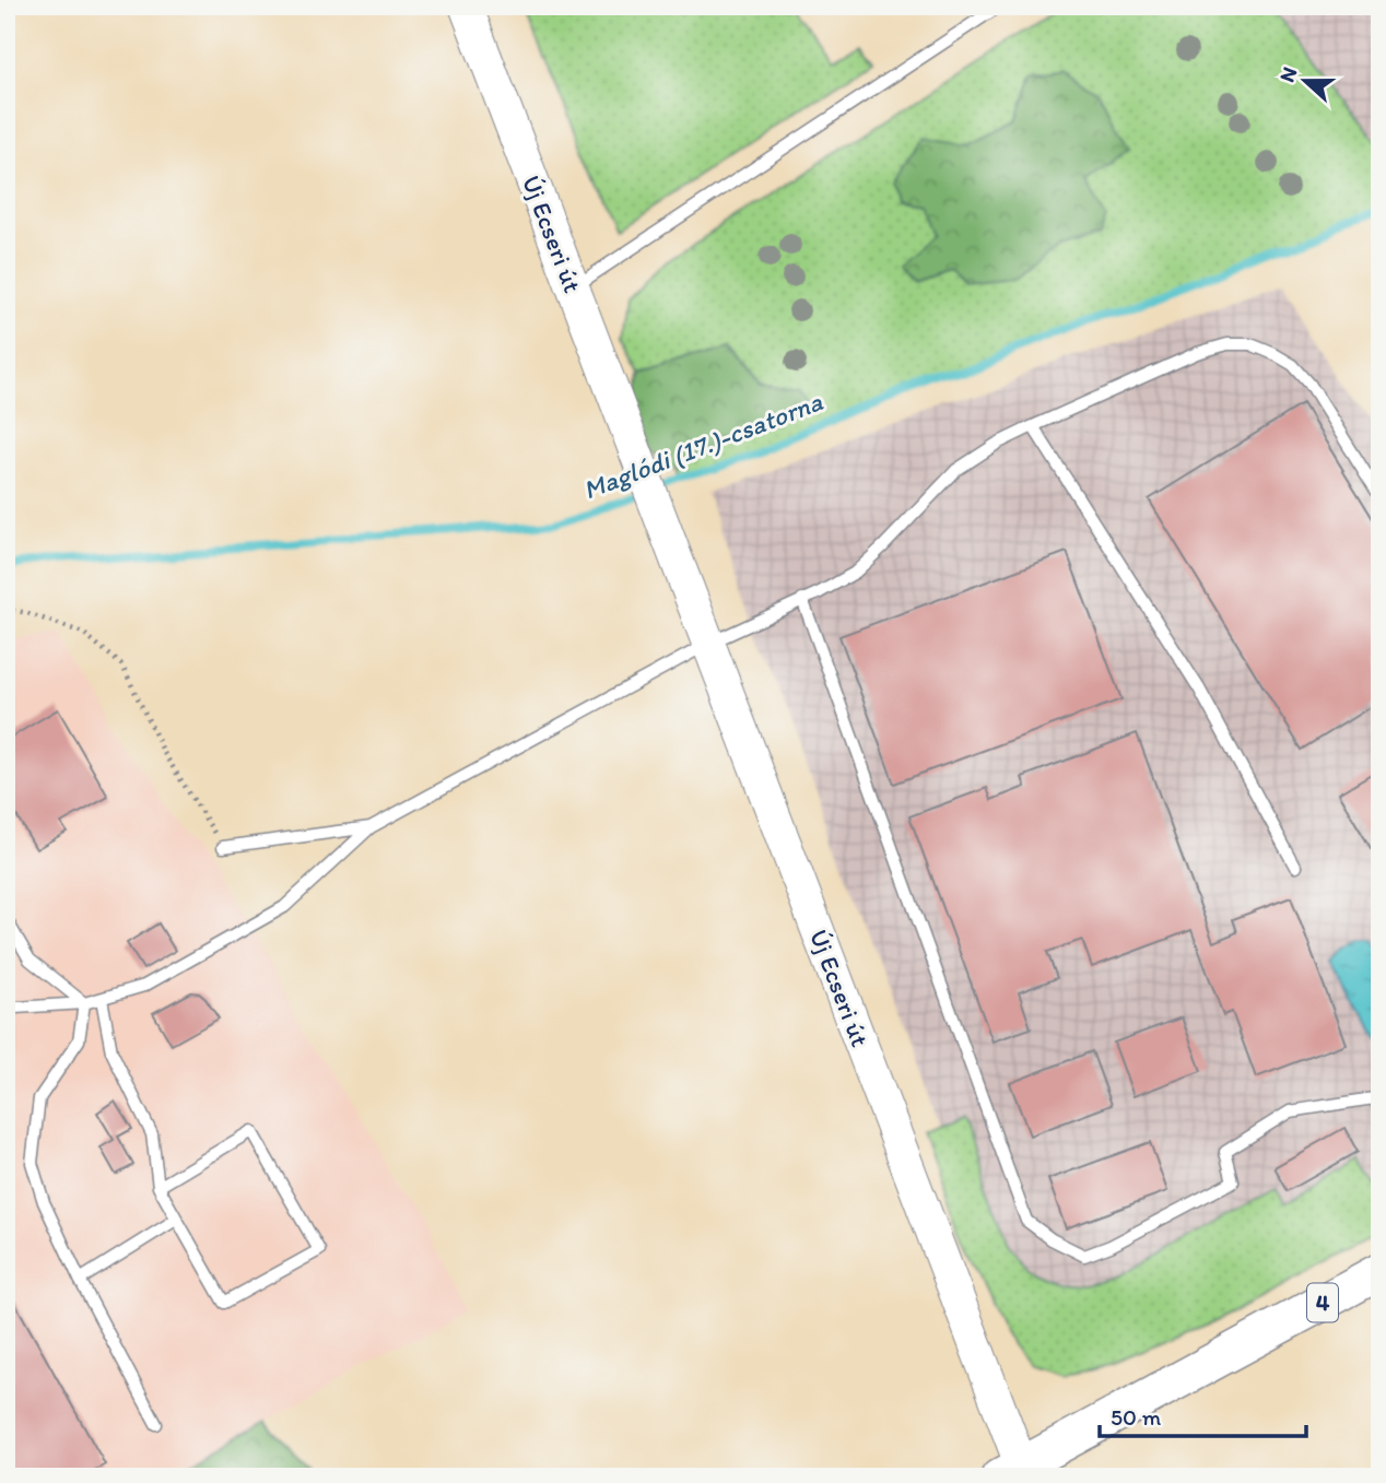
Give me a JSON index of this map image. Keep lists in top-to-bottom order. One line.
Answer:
{"streets":{"main road":["Új Ecseri út","4"]},"crossings":[["Új Ecseri út","4"]],"water":["Maglódi (17.)-csatorna"],"scale_bar":"50 m","north":"left"}
